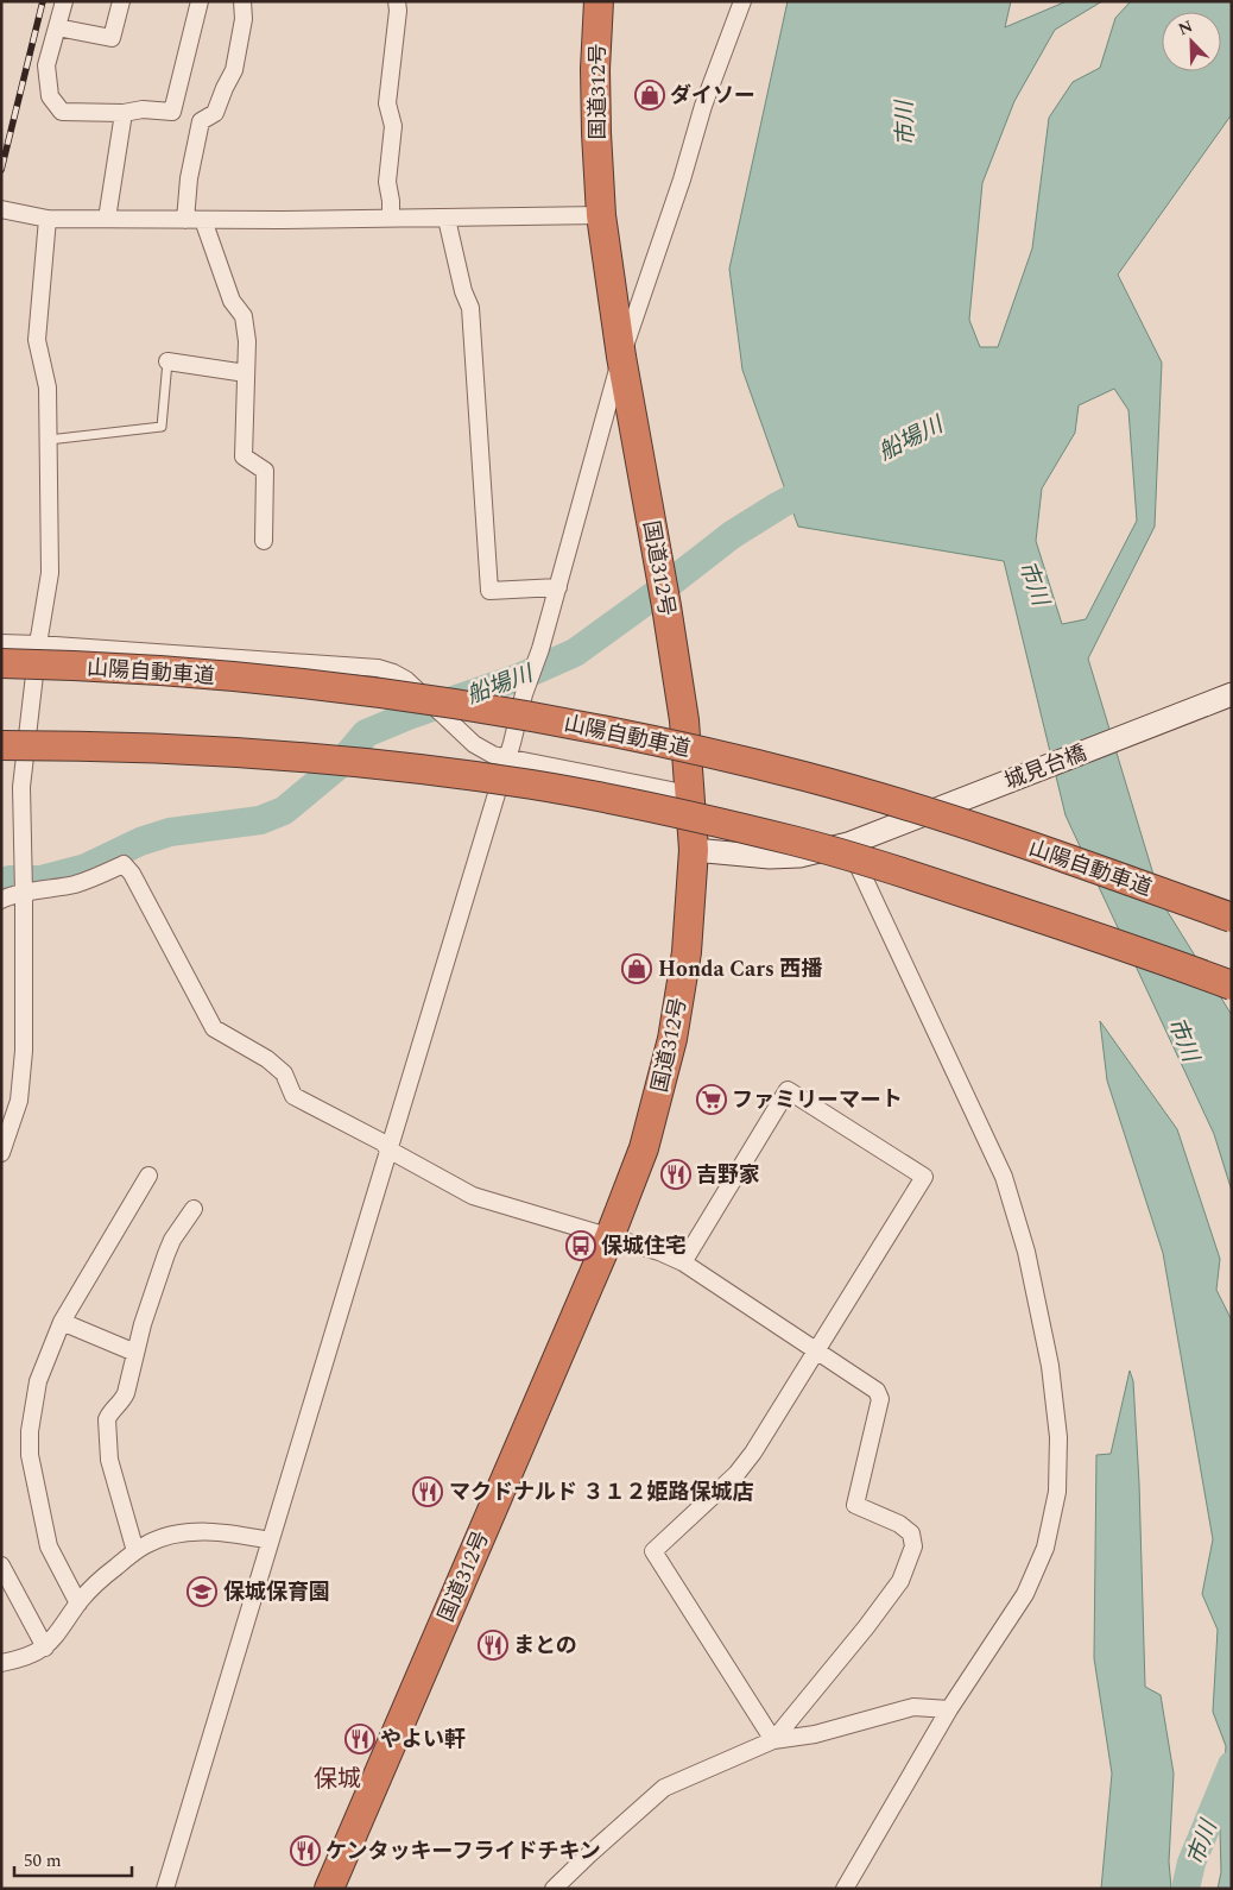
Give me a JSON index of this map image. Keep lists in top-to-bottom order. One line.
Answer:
{"streets":{"highway":["国道312号","山陽自動車道"],"street":["城見台橋"]},"crossings":[["国道312号","城見台橋"]],"districts":["保城"],"water":["市川","船場川"],"places":{"shop":["ダイソー","Honda Cars 西播"],"supermarket":["ファミリーマート"],"restaurant":["吉野家","マクドナルド ３１２姫路保城店","まとの","やよい軒","ケンタッキーフライドチキン"],"bus stop":["保城住宅"],"school or university":["保城保育園"]},"scale_bar":"50 m","north":"top left"}
